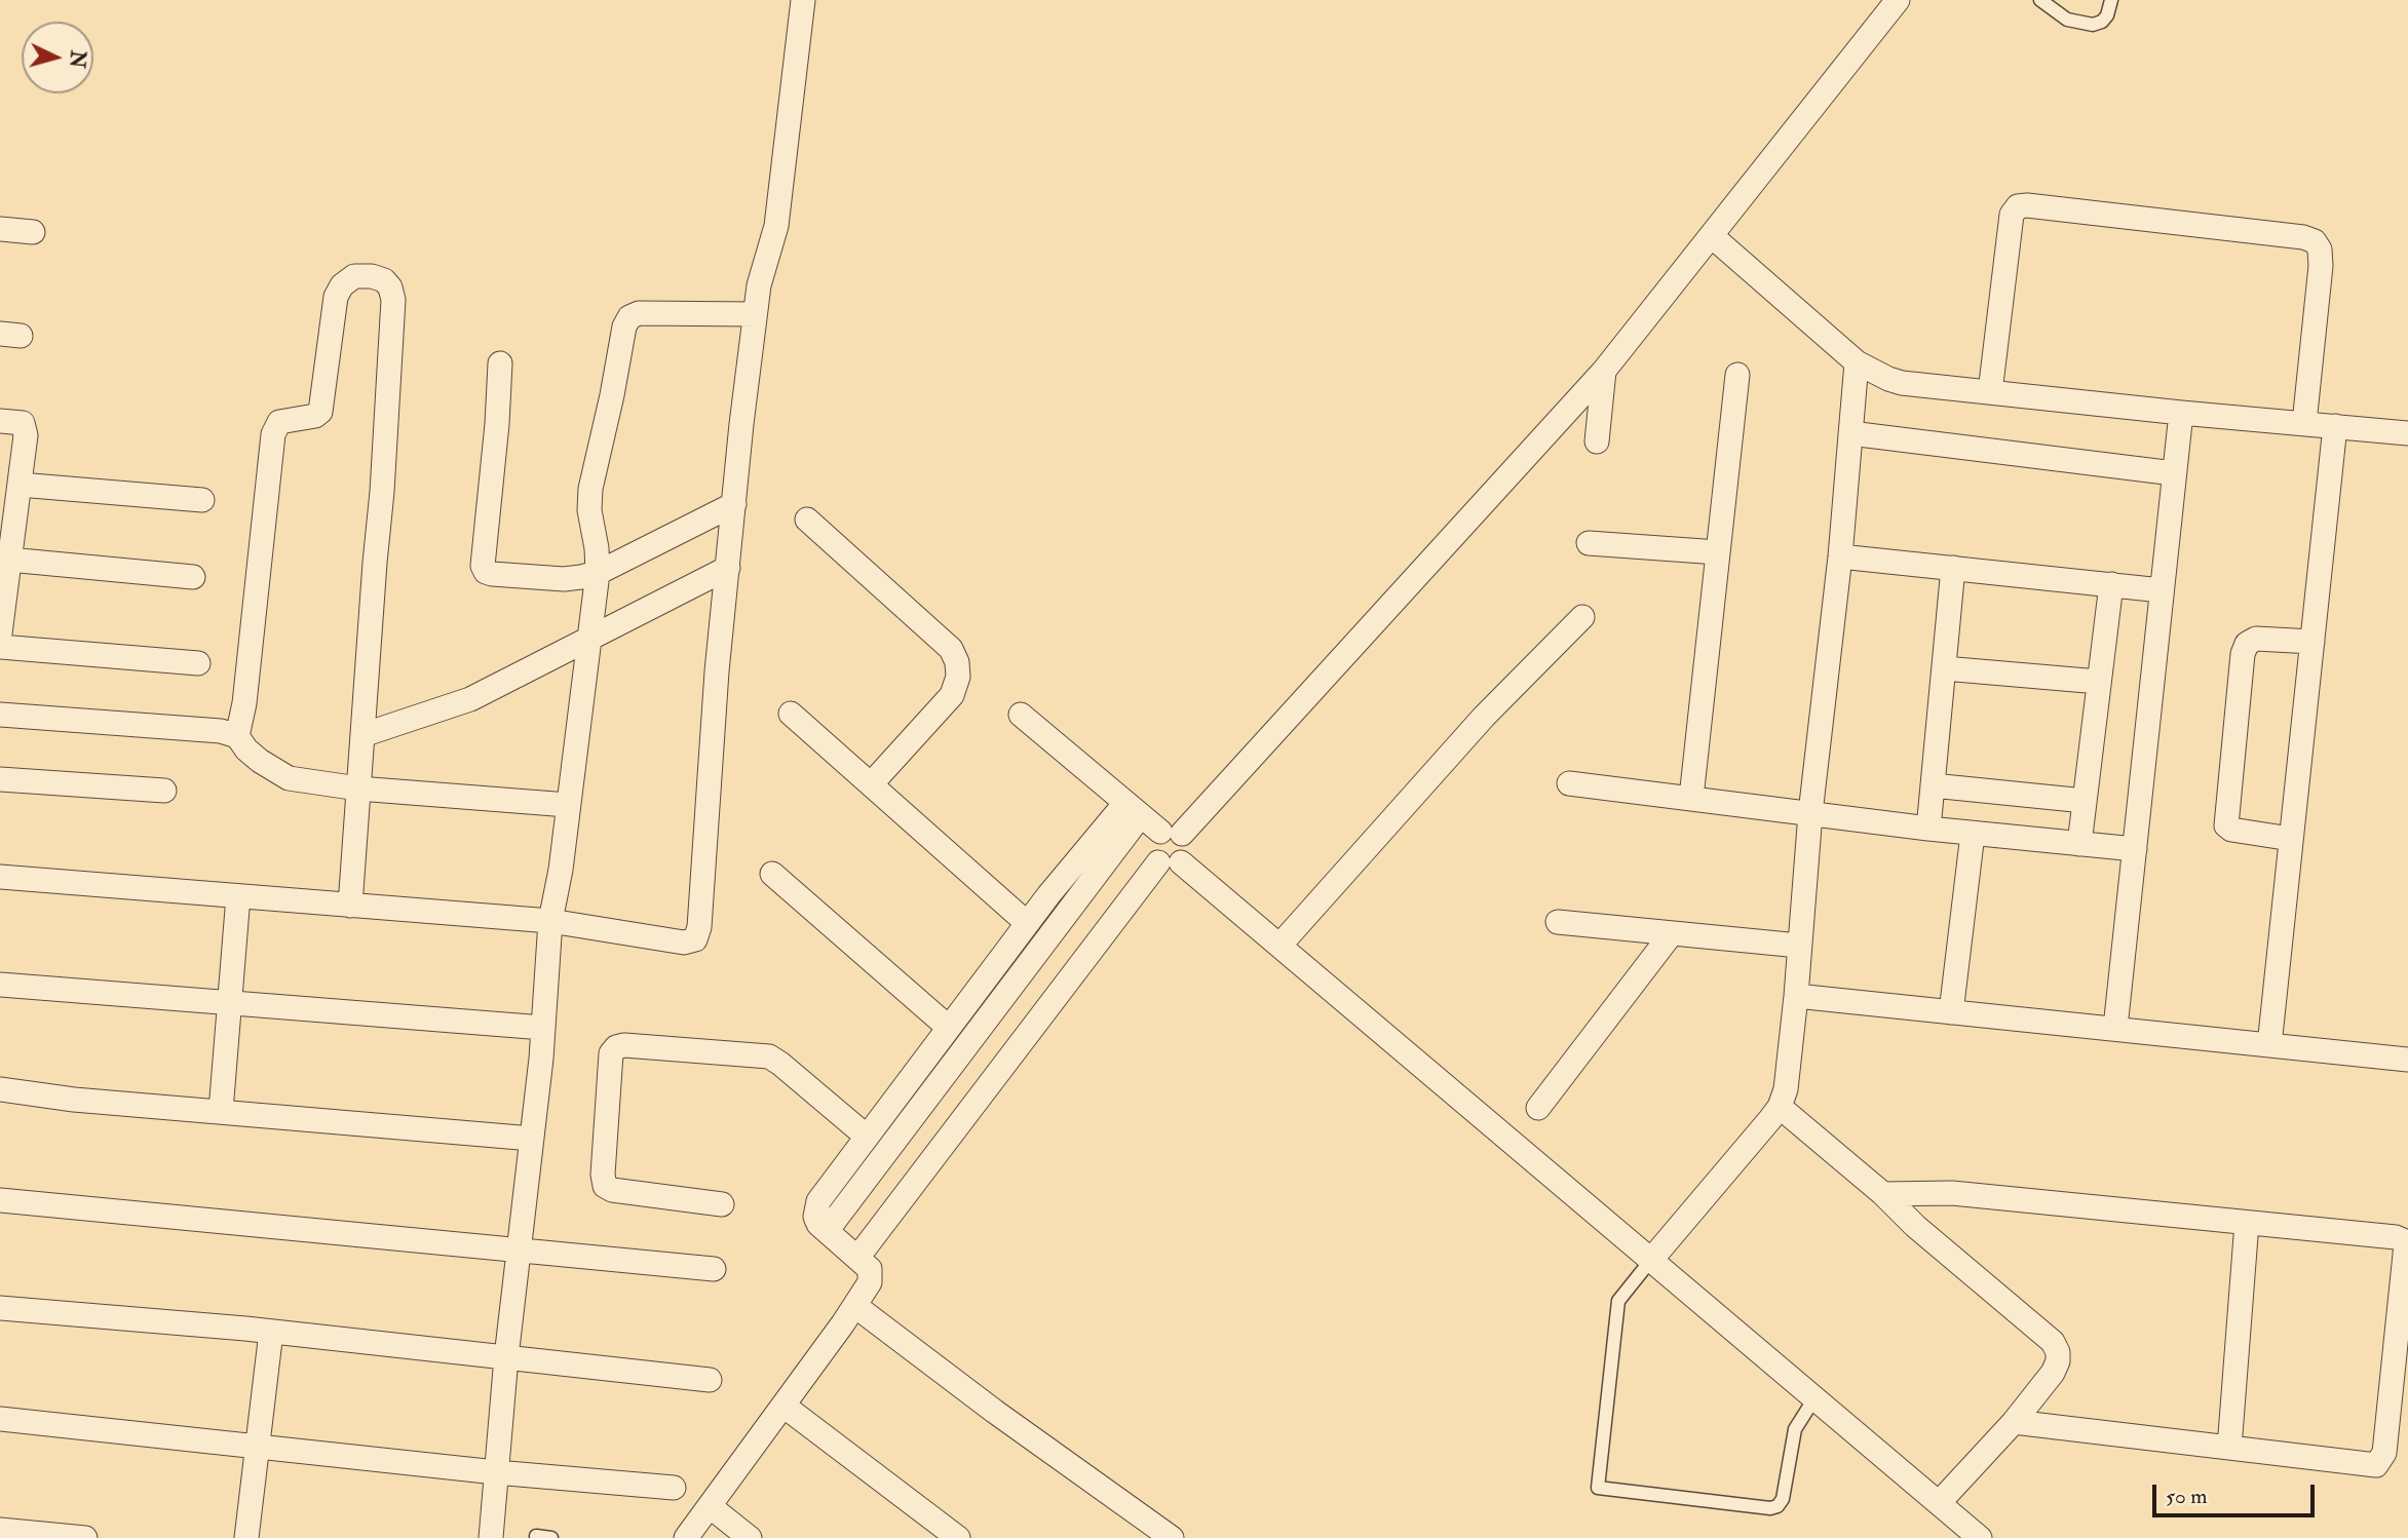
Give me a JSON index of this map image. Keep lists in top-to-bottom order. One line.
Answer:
{"scale_bar":"50 m","north":"right"}
